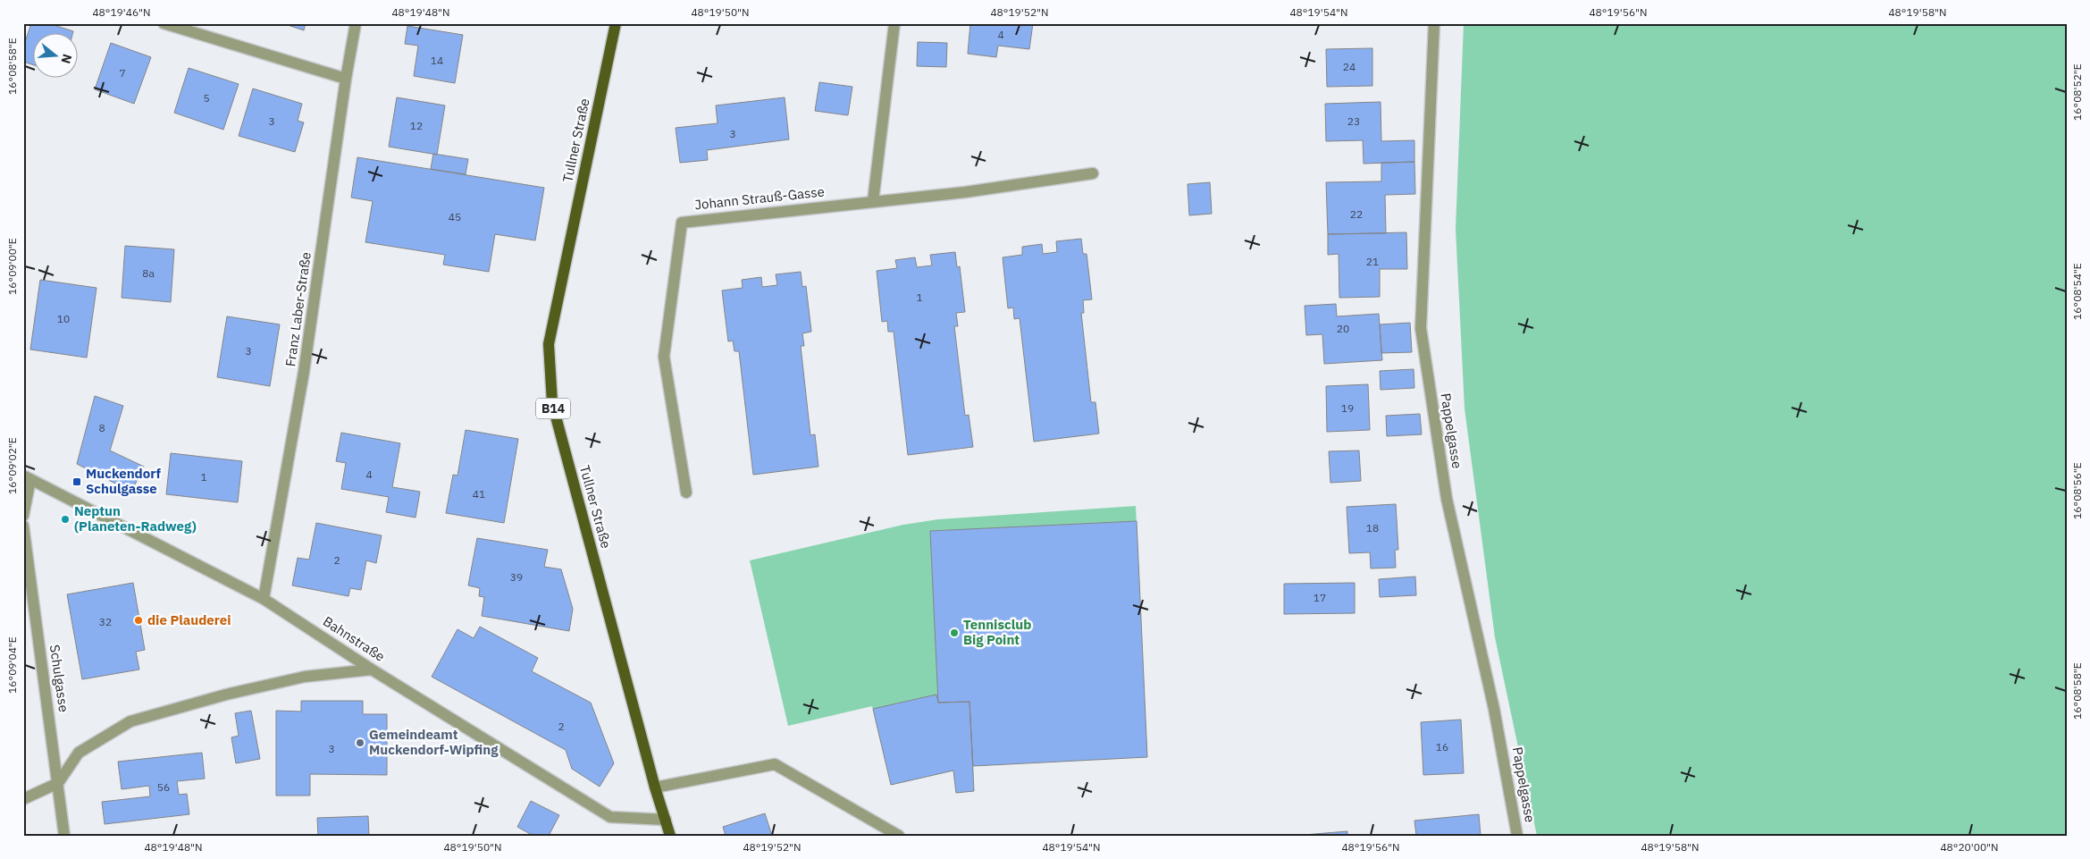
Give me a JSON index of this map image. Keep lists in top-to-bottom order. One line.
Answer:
{"streets":{"main road":["Tullner Straße","B14"],"street":["Johann Strauß-Gasse","Franz Laber-Straße","Pappelgasse","Bahnstraße","Schulgasse"]},"crossings":[["Tullner Straße","Bahnstraße"],["Franz Laber-Straße","Bahnstraße"]],"places":{"transit":["Muckendorf Schulgasse"],"other":["Neptun (Planeten-Radweg)","die Plauderei","Tennisclub Big Point","Gemeindeamt Muckendorf-Wipfing"]},"house_numbers":["4","14","24","7","5","3","23","12","3","22","45","21","8a","1","10","20","3","19","8","4","1","41","18","2","39","17","32","2","16","3","56"],"north":"right","coordinates":["48°19'46\"N","48°19'48\"N","48°19'50\"N","48°19'52\"N","48°19'54\"N","48°19'56\"N","48°19'58\"N","16°08'58\"E","16°08'52\"E","16°09'00\"E","16°08'54\"E","16°09'02\"E","16°08'56\"E","16°09'04\"E","48°20'00\"N"]}
